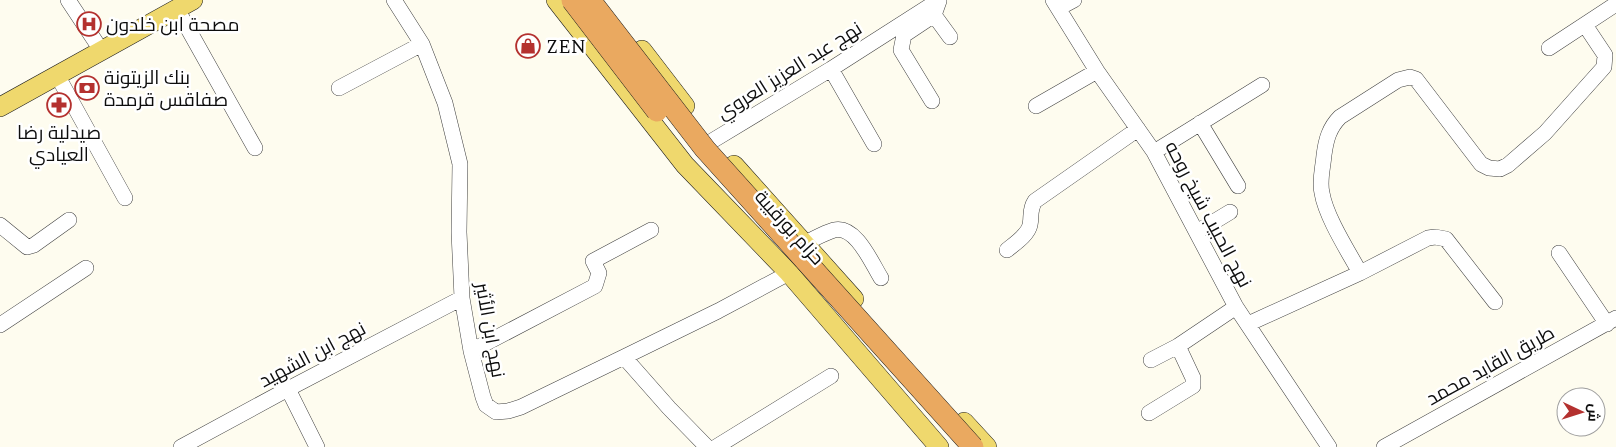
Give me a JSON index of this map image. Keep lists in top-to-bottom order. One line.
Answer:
{"streets":{"highway":["حزام بورقيبة"],"street":["نهج عبد العزيز العروي","نهج الحبيب شيخ روحه","نهج ابن الأثير","نهج ابن الشهيد","طريق القايد محمد"]},"crossings":[["نهج عبد العزيز العروي","حزام بورقيبة"],["حزام بورقيبة","نهج ابن الأثير"],["نهج ابن الأثير","نهج ابن الشهيد"]],"places":{"hospital":["مصحة ابن خلدون"],"shop":["ZEN"],"bank":["بنك الزيتونة صفاقس قرمدة"],"pharmacy":["صيدلية رضا العيادي"]},"north":"right"}
